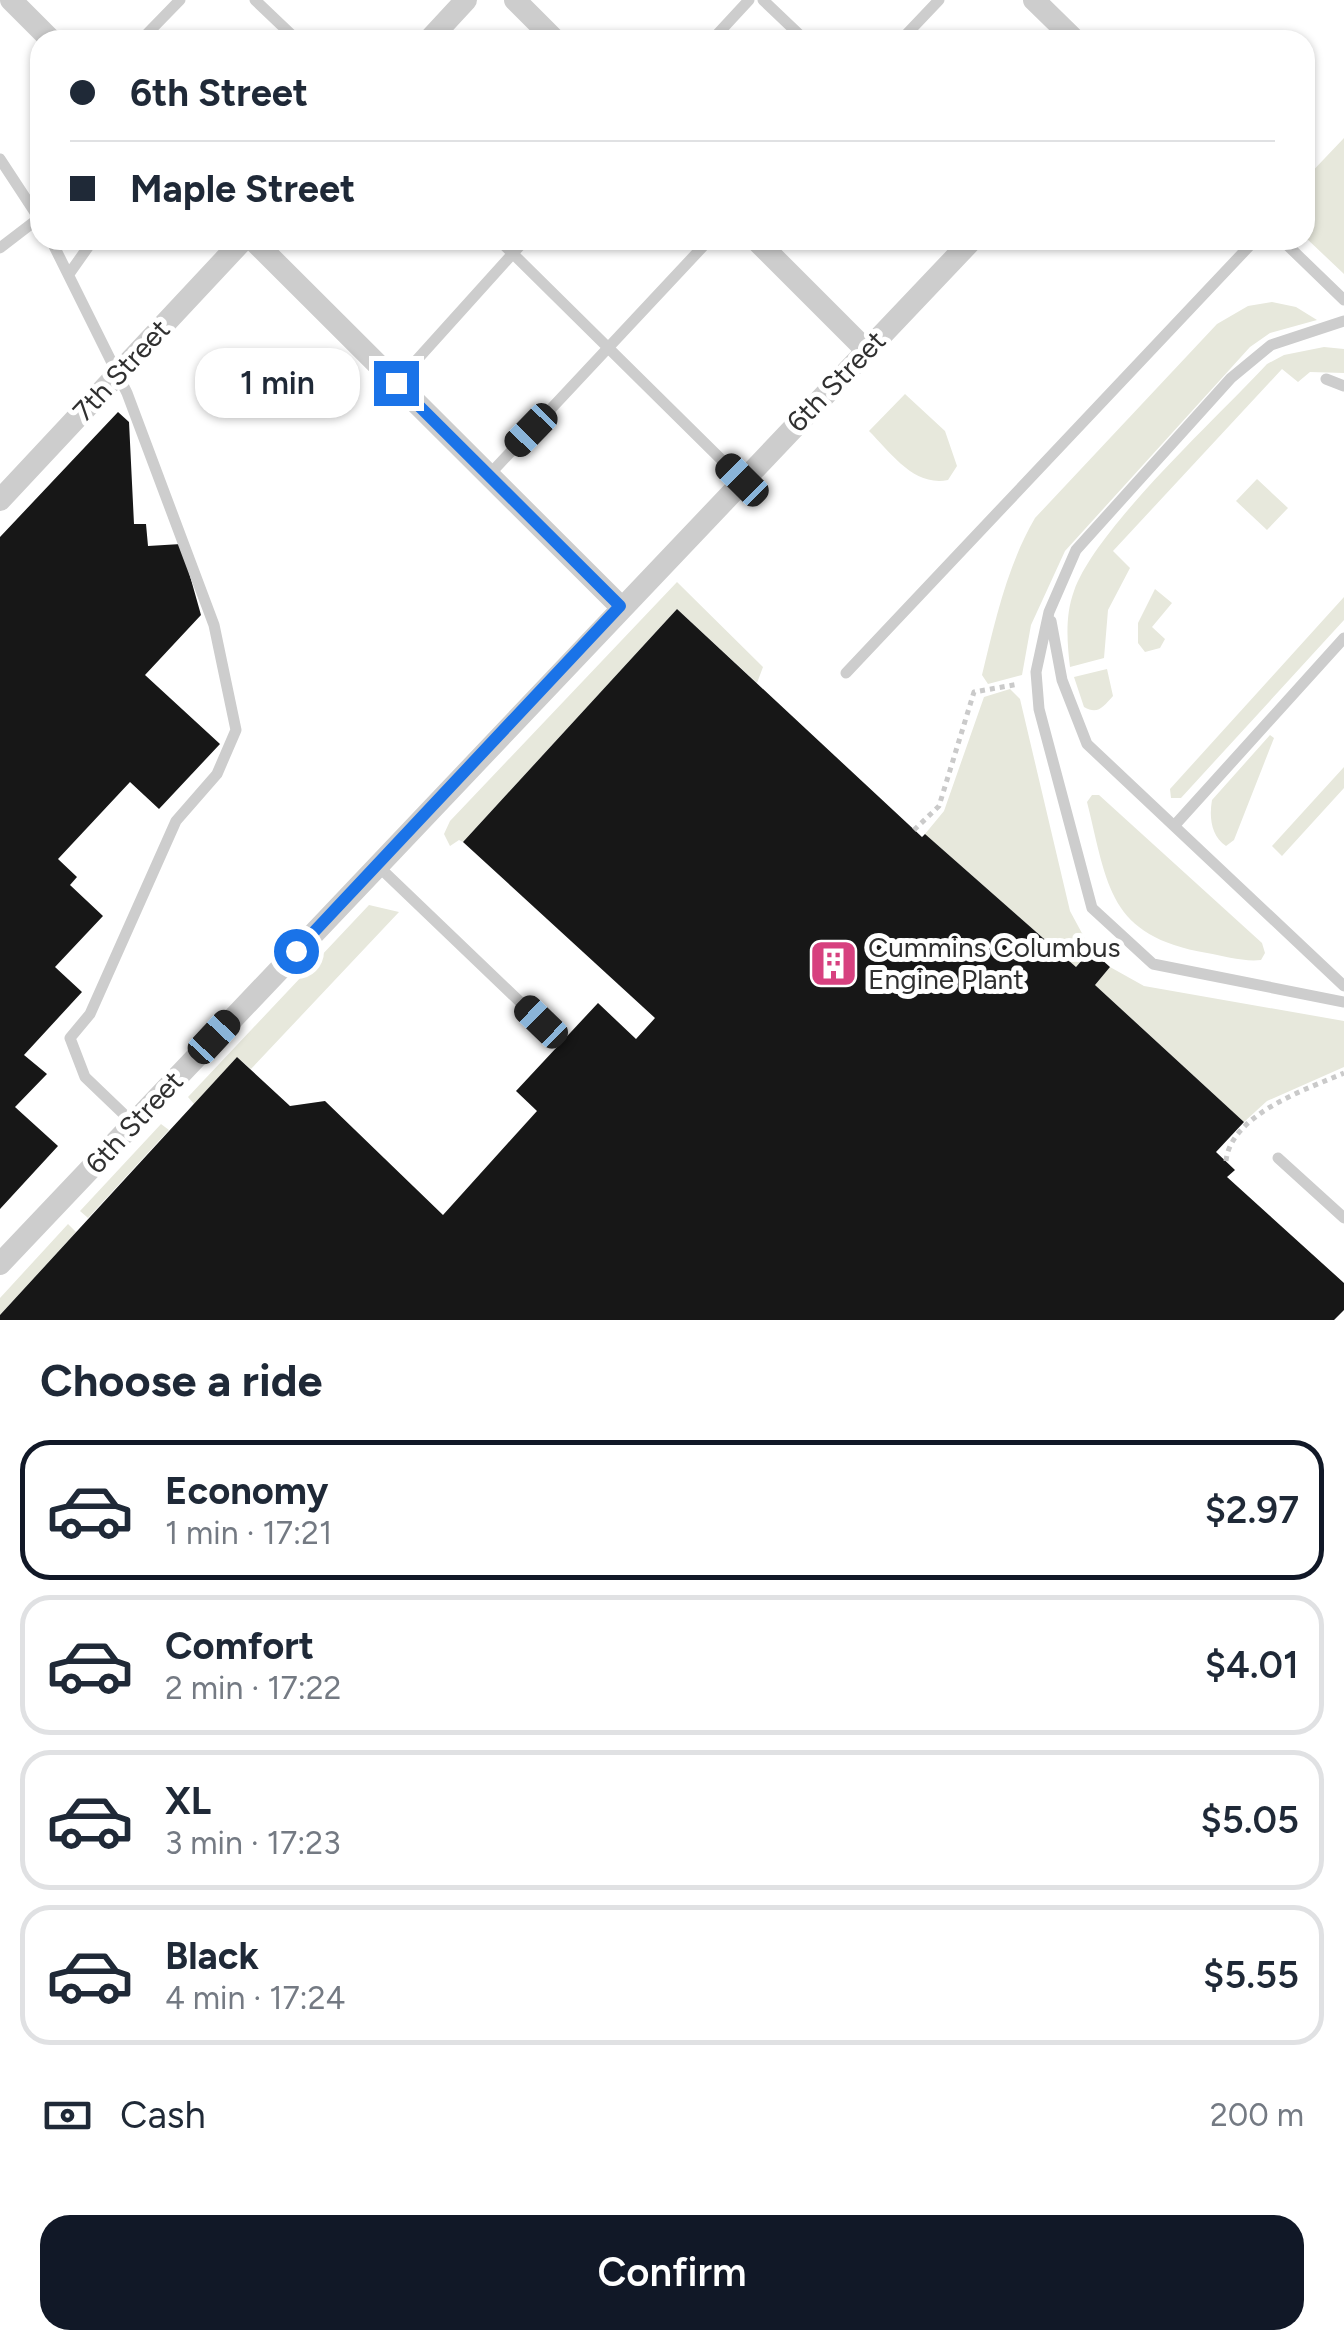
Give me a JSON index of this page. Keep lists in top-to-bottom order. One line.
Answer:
{"streets":{"street":["7th Street","6th Street"]},"places":{"building":["Cummins Columbus Engine Plant"]},"page":{"banner":["6th Street","Maple Street"],"bubble":"1 min","heading":"Choose a ride","list":[{"name":"Economy","note":"1 min · 17:21","value":"$2.97"},{"name":"Comfort","note":"2 min · 17:22","value":"$4.01"},{"name":"XL","note":"3 min · 17:23","value":"$5.05"},{"name":"Black","note":"4 min · 17:24","value":"$5.55"}],"pay":["Cash","200 m"],"buttons":"Confirm"}}
